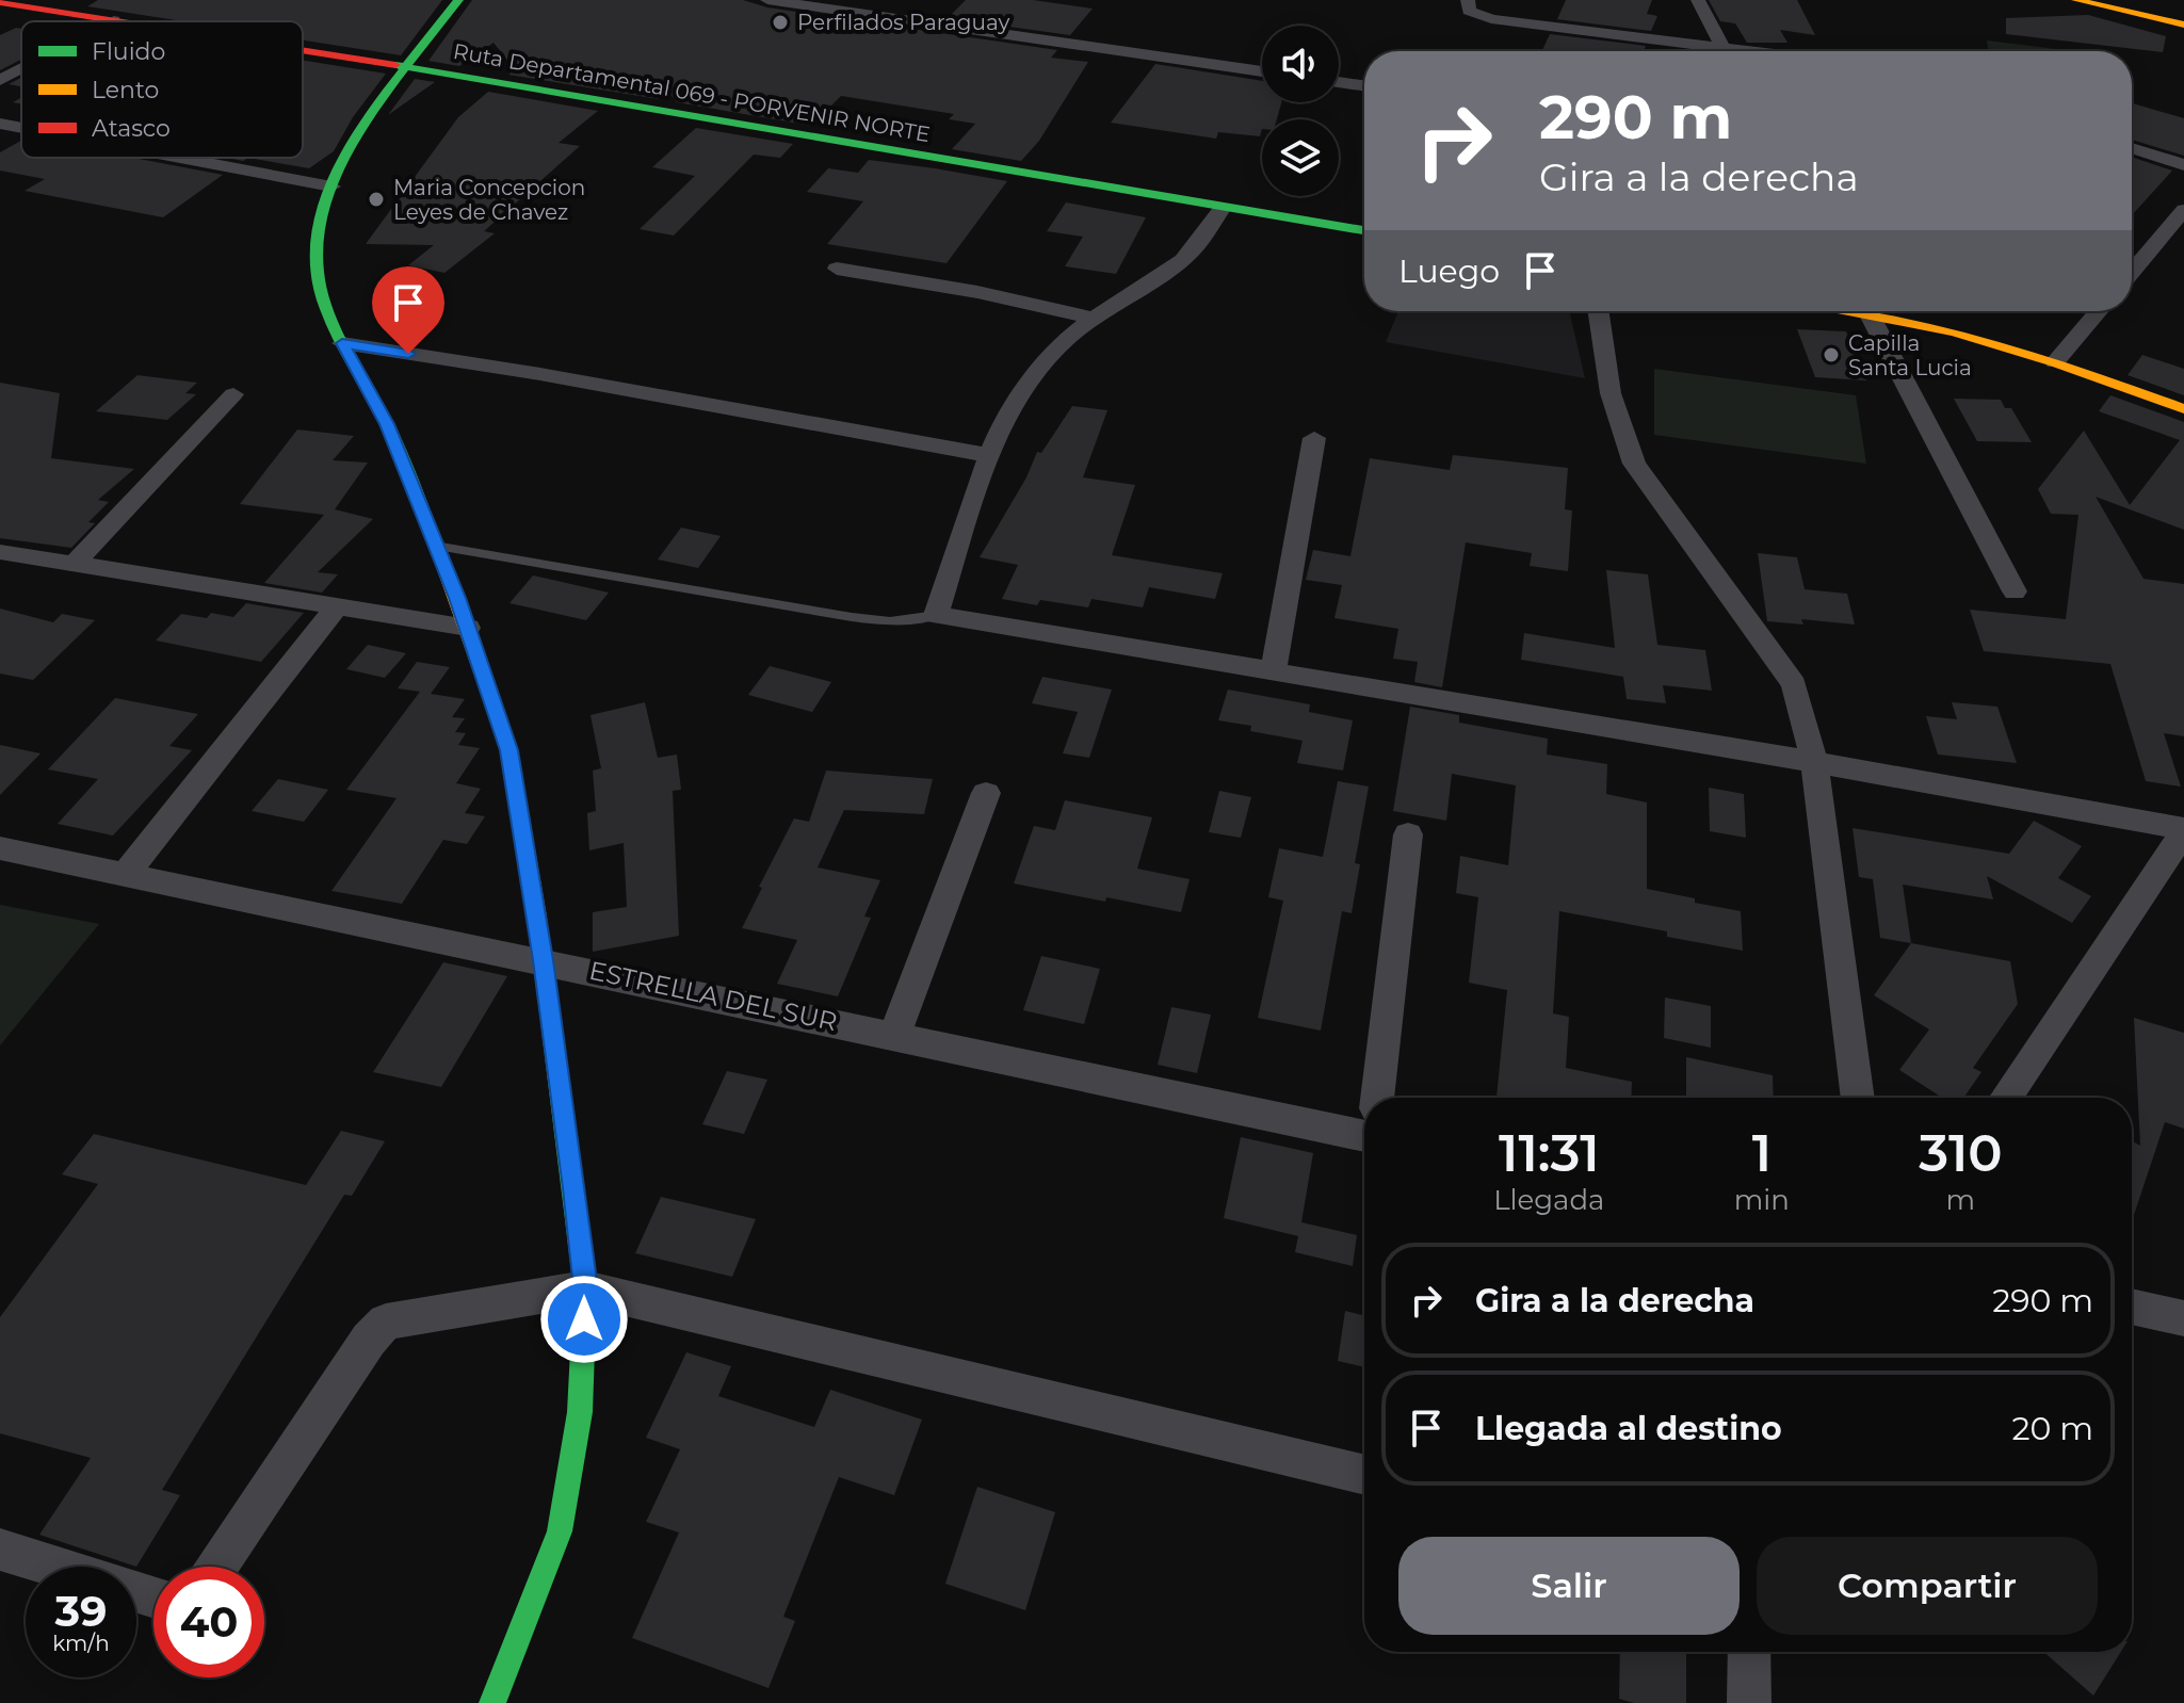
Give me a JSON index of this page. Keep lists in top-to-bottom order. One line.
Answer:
{"streets":{"street":["Ruta Departamental 069 - PORVENIR NORTE","ESTRELLA DEL SUR"]},"places":["Perfilados Paraguay","Maria Concepcion Leyes de Chavez","Capilla Santa Lucia"],"legend":["Fluido","Lento","Atasco"],"page":{"turn":["290 m","Gira a la derecha"],"then":"Luego","eta":["11:31","Llegada","1","min","310","m"],"list":[{"name":"Gira a la derecha","value":"290 m"},{"name":"Llegada al destino","value":"20 m"}],"buttons":["Salir","Compartir"],"speed":"39 km/h","limit":"40"}}
